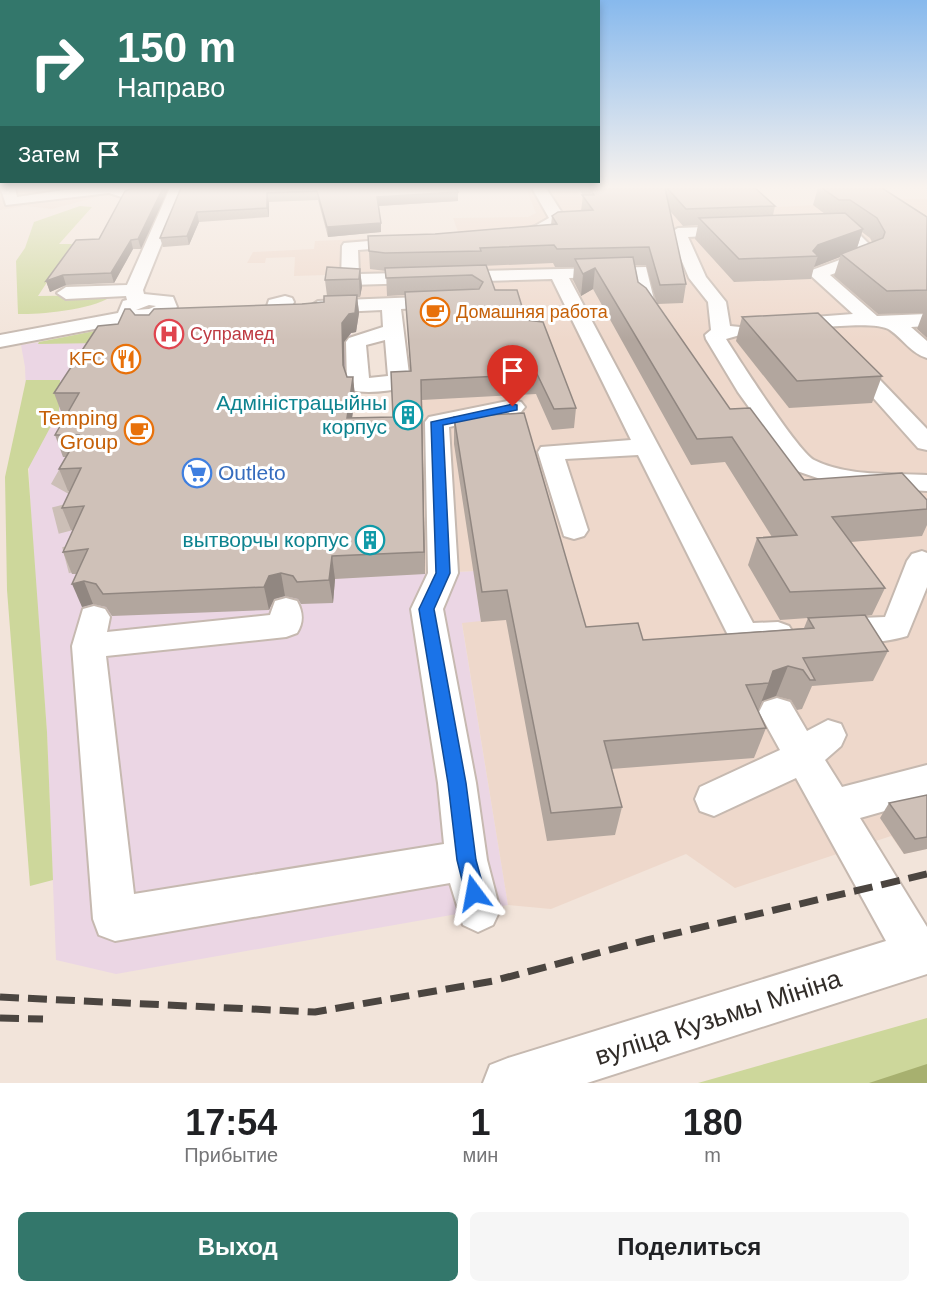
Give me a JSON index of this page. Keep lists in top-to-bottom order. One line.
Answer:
{"streets":{"street":["вуліца Кузьмы Мініна"]},"places":{"cafe":["Домашняя работа","Temping Group"],"hospital":["Супрамед"],"restaurant":["KFC"],"building":["Адміністрацыйны корпус","вытворчы корпус"],"supermarket":["Outleto"]},"page":{"turn":["150 m","Направо"],"then":"Затем","eta":["17:54","Прибытие","1","мин","180","m"],"buttons":["Выход","Поделиться"]}}
